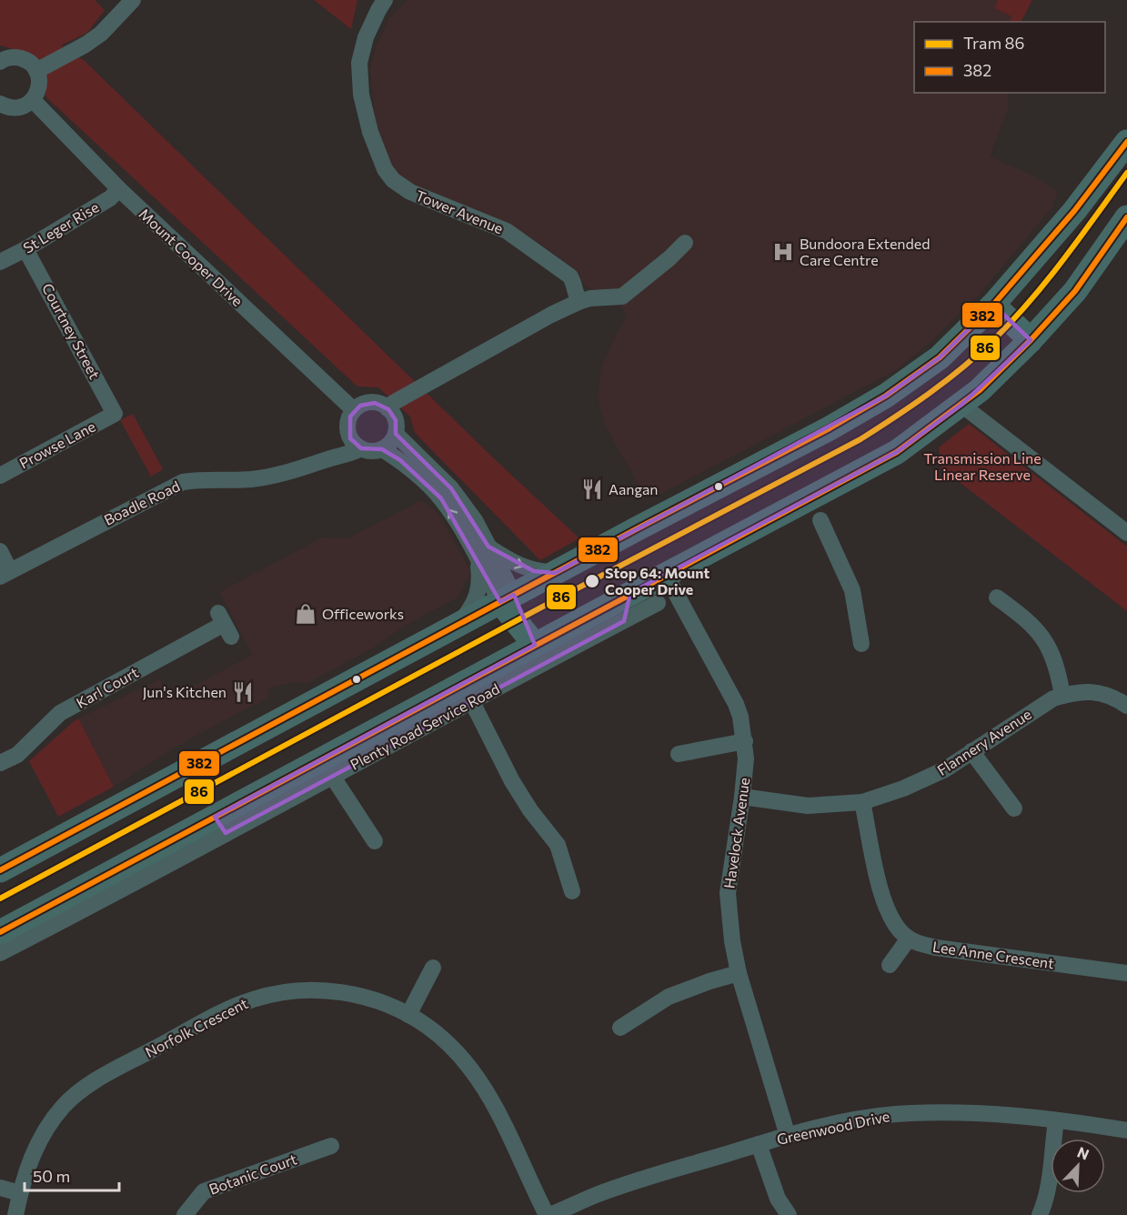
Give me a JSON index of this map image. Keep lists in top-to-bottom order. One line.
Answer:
{"streets":{"street":["Tower Avenue","St Leger Rise","Mount Cooper Drive","Courtney Street","Prowse Lane","Boadle Road","Karl Court","Plenty Road Service Road","Flannery Avenue","Havelock Avenue","Lee Anne Crescent","Norfolk Crescent","Greenwood Drive","Botanic Court"]},"crossings":[["St Leger Rise","Mount Cooper Drive"],["St Leger Rise","Courtney Street"],["Mount Cooper Drive","Boadle Road"],["Courtney Street","Prowse Lane"],["Flannery Avenue","Havelock Avenue"],["Havelock Avenue","Greenwood Drive"],["Norfolk Crescent","Greenwood Drive"]],"parks":["Transmission Line Linear Reserve"],"places":{"hospital":["Bundoora Extended Care Centre"],"restaurant":["Aangan","Jun's Kitchen"],"other":["Stop 64: Mount Cooper Drive"],"shop":["Officeworks"]},"lines":["transit line 382","tram line 86"],"legend":["Tram 86","382"],"scale_bar":"50 m","north":"top right"}
